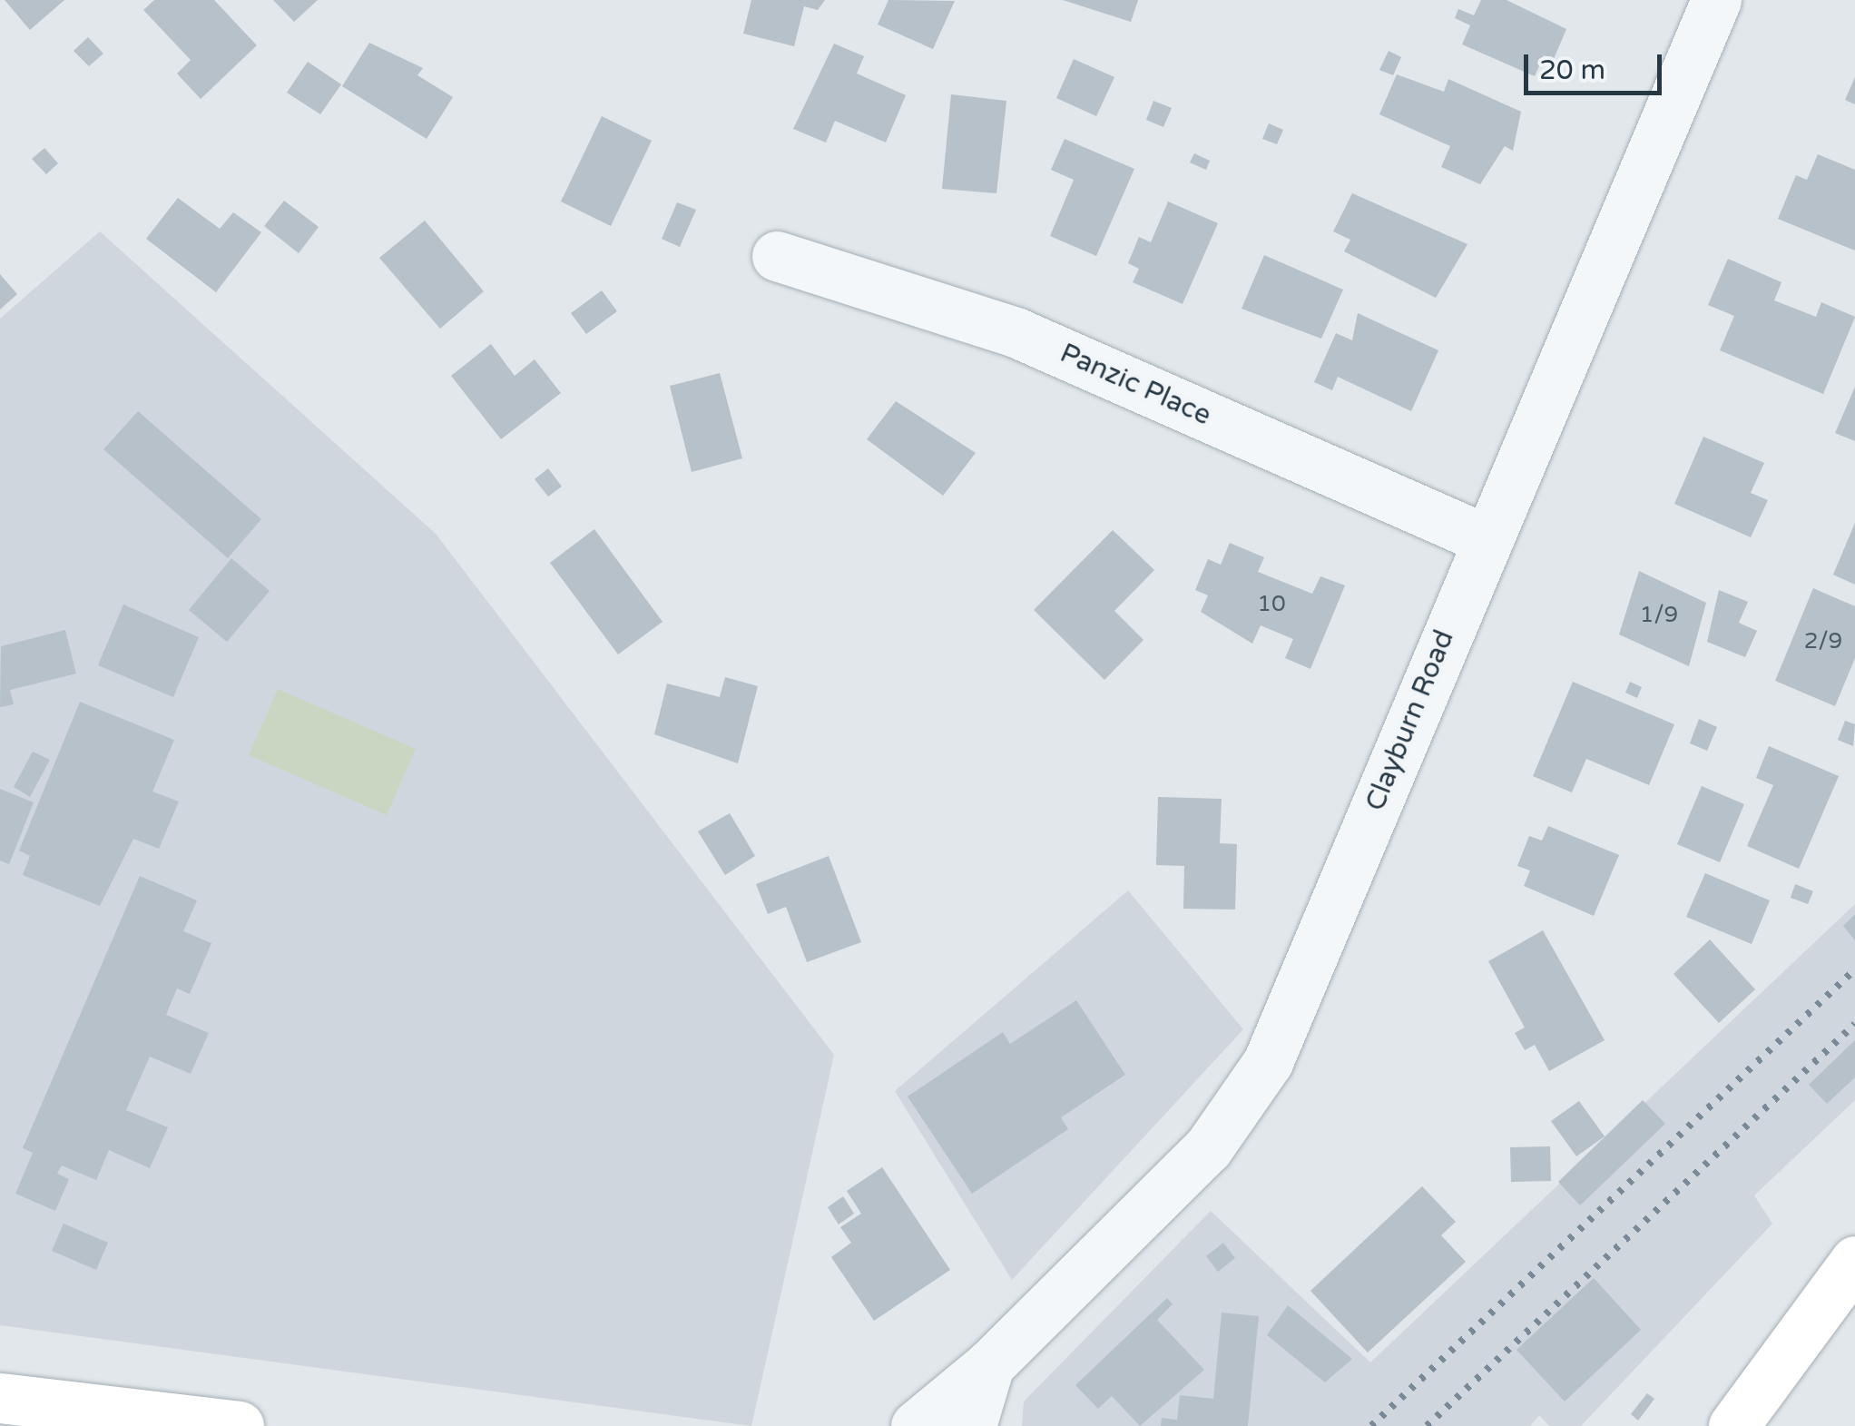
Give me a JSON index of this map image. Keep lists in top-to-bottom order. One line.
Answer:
{"streets":{"street":["Panzic Place","Clayburn Road"]},"crossings":[["Panzic Place","Clayburn Road"]],"house_numbers":["10","1/9","2/9"],"scale_bar":"20 m"}
